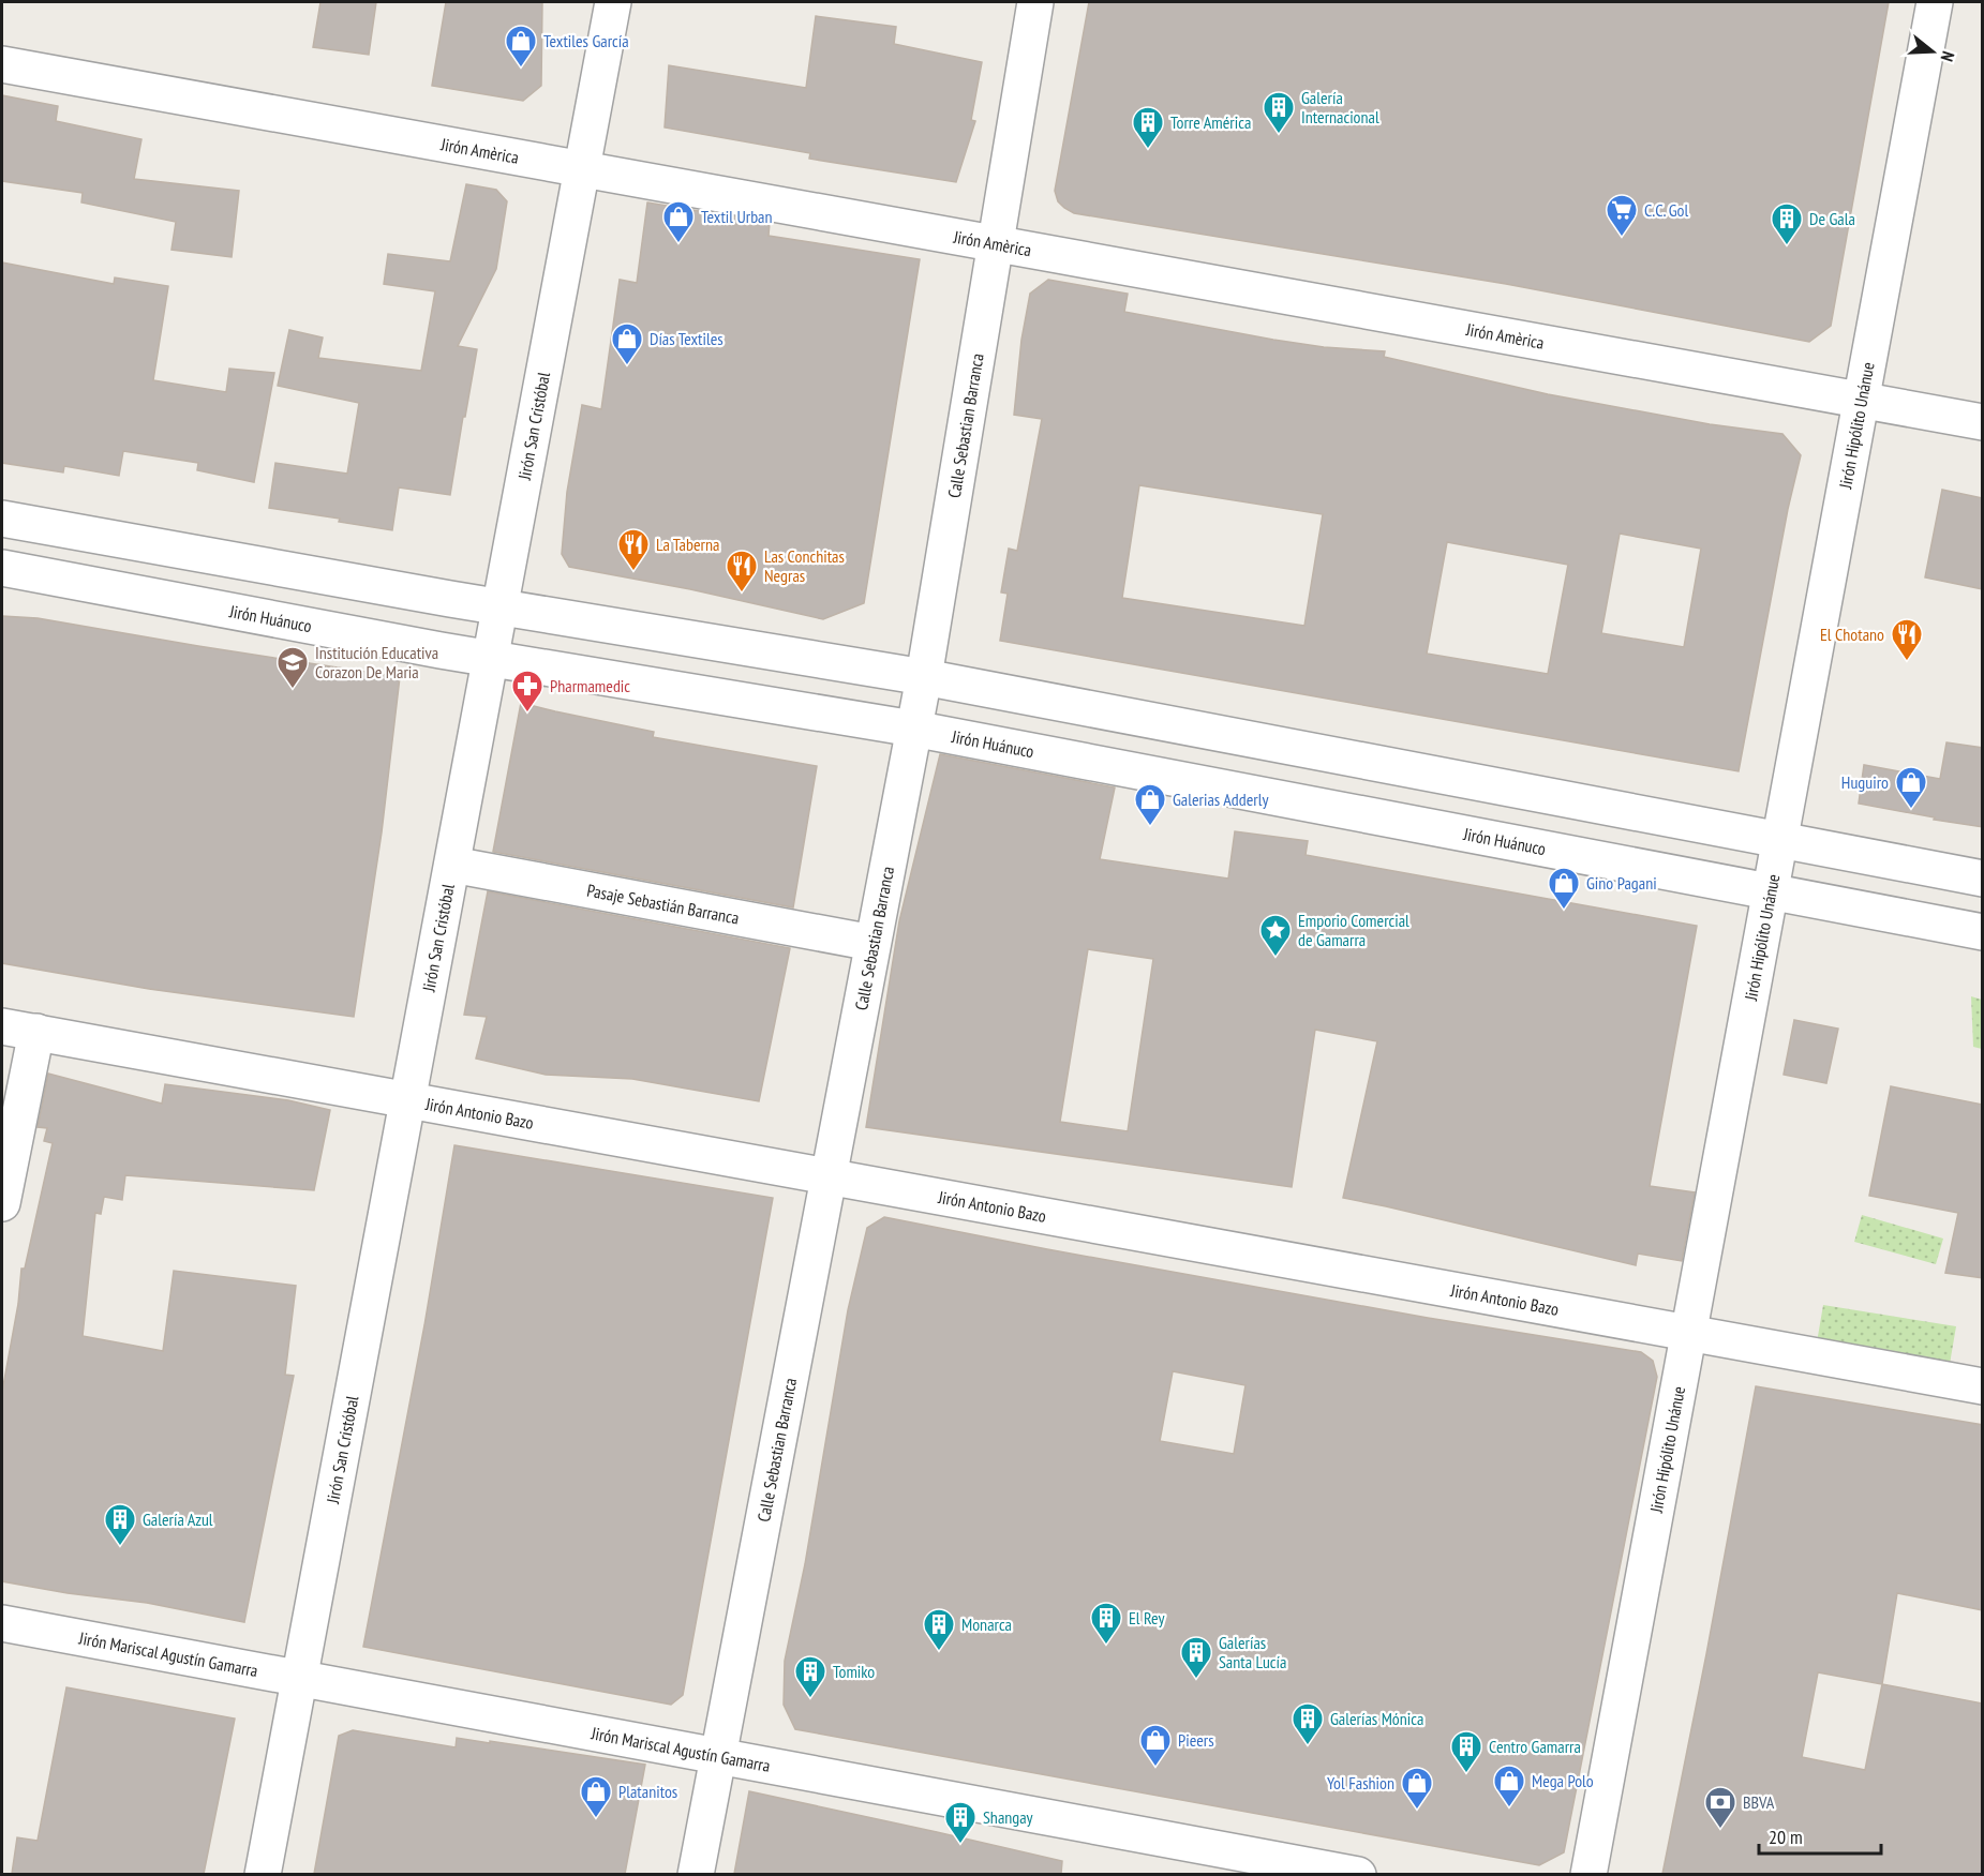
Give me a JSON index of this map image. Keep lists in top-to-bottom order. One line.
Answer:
{"streets":{"street":["Jirón Amèrica","Jirón San Cristóbal","Calle Sebastian Barranca","Jirón Hipólito Unánue","Jirón Huánuco","Pasaje Sebastián Barranca","Jirón Antonio Bazo","Jirón Mariscal Agustín Gamarra"]},"crossings":[["Jirón Amèrica","Jirón San Cristóbal"],["Jirón Amèrica","Calle Sebastian Barranca"],["Jirón Amèrica","Jirón Hipólito Unánue"],["Jirón San Cristóbal","Jirón Huánuco"],["Jirón San Cristóbal","Pasaje Sebastián Barranca"],["Jirón San Cristóbal","Jirón Antonio Bazo"],["Jirón San Cristóbal","Jirón Mariscal Agustín Gamarra"],["Calle Sebastian Barranca","Jirón Huánuco"],["Calle Sebastian Barranca","Pasaje Sebastián Barranca"],["Calle Sebastian Barranca","Jirón Antonio Bazo"],["Calle Sebastian Barranca","Jirón Mariscal Agustín Gamarra"],["Jirón Hipólito Unánue","Jirón Huánuco"],["Jirón Hipólito Unánue","Jirón Antonio Bazo"]],"places":{"shop":["Textiles García","Textil Urban","Días Textiles","Huguiro","Galerias Adderly","Gino Pagani","Pieers","Mega Polo","Yol Fashion","Platanitos"],"building":["Galería Internacional","Torre América","De Gala","Galería Azul","El Rey","Monarca","Galerías Santa Lucía","Tomiko","Galerías Mónica","Centro Gamarra","Shangay"],"supermarket":["C.C. Gol"],"restaurant":["La Taberna","Las Conchitas Negras","El Chotano"],"school or university":["Institución Educativa Corazon De Maria"],"pharmacy":["Pharmamedic"],"place":["Emporio Comercial de Gamarra"],"bank":["BBVA"]},"scale_bar":"20 m","north":"right"}
